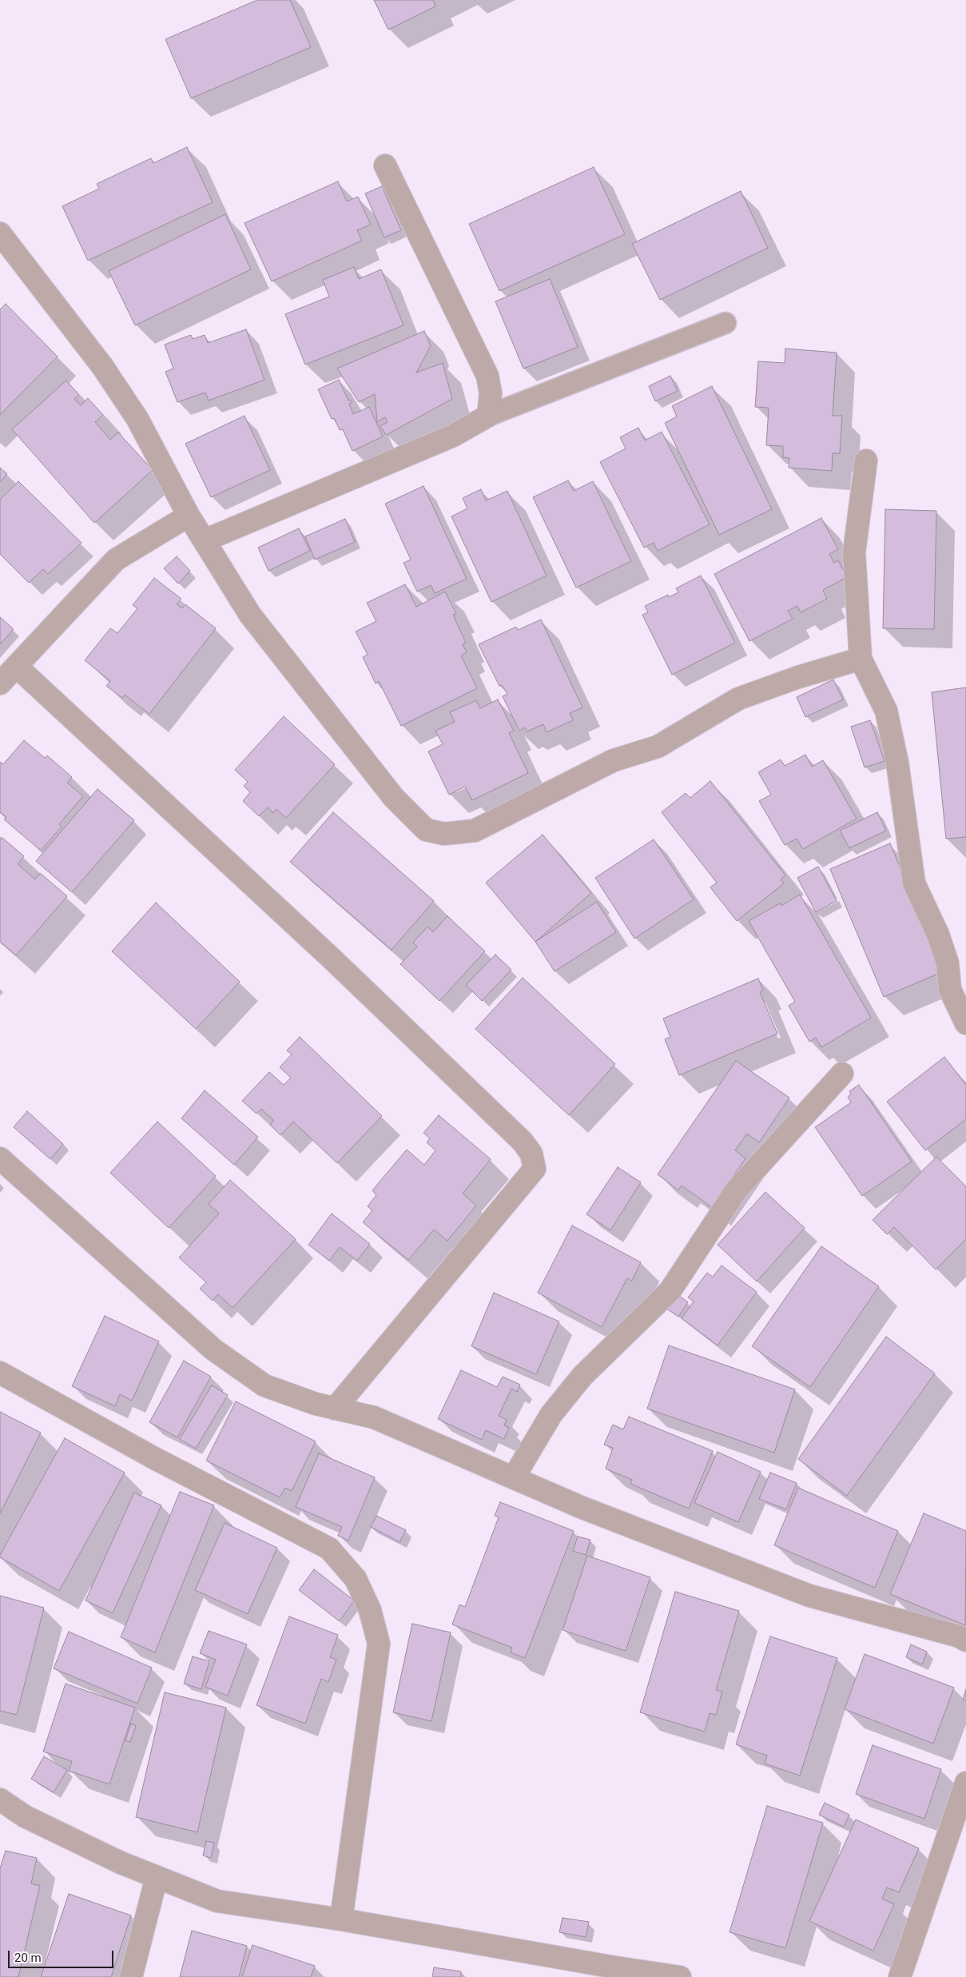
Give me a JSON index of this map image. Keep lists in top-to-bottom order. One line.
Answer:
{"scale_bar":"20 m"}
